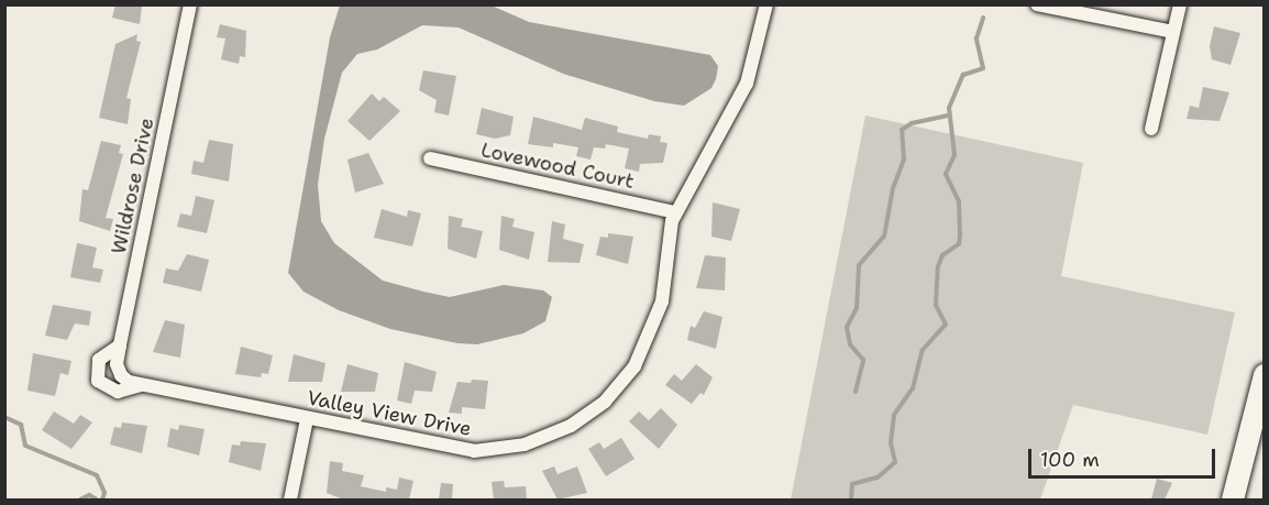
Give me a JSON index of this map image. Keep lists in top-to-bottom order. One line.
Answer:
{"streets":{"street":["Lovewood Court","Wildrose Drive","Valley View Drive"]},"crossings":[["Lovewood Court","Valley View Drive"],["Wildrose Drive","Valley View Drive"]],"scale_bar":"100 m"}
